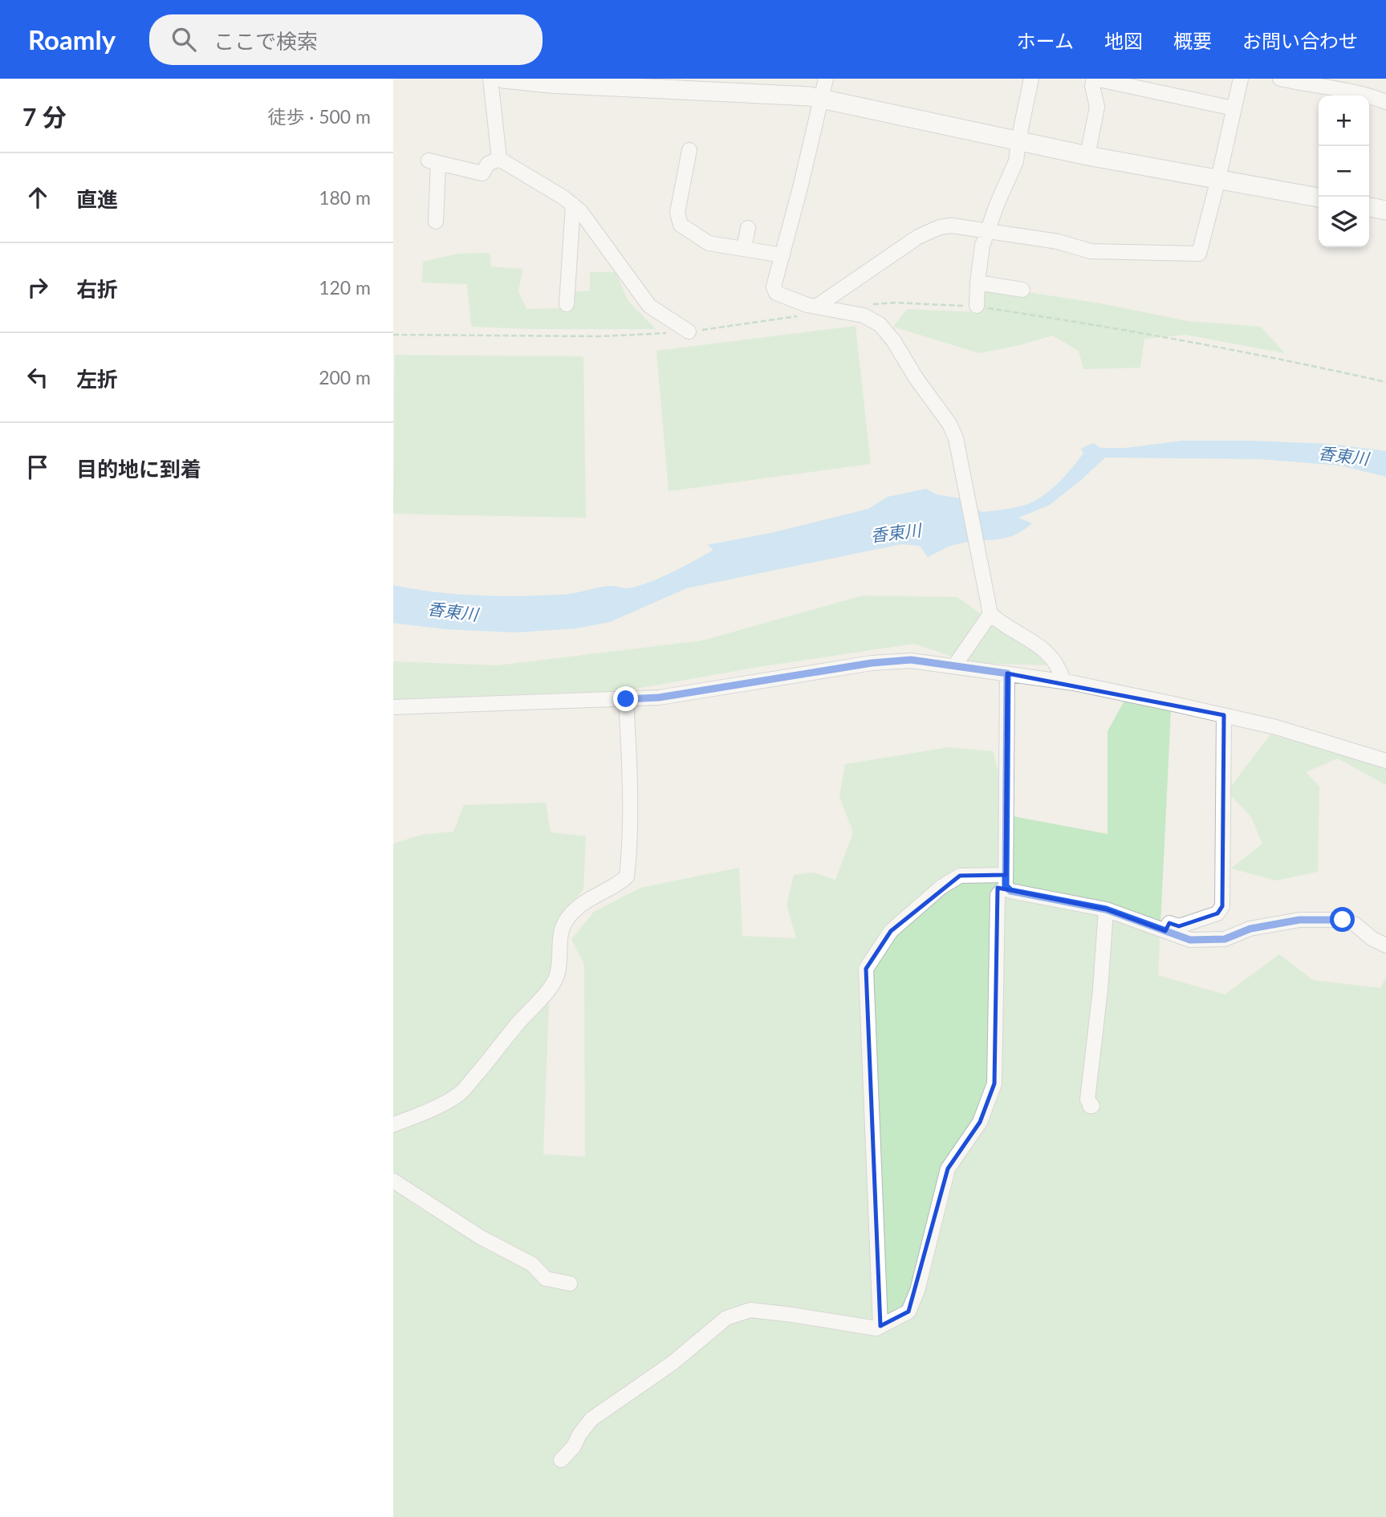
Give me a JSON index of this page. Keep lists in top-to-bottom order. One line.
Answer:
{"water":["香東川"],"page":{"header":"Roamly","search":"ここで検索","nav":["ホーム","地図","概要","お問い合わせ"],"heading":["7 分","徒歩 · 500 m"],"map_buttons":["+","−"],"list":[["直進","180 m"],["右折","120 m"],["左折","200 m"],"目的地に到着"]}}
